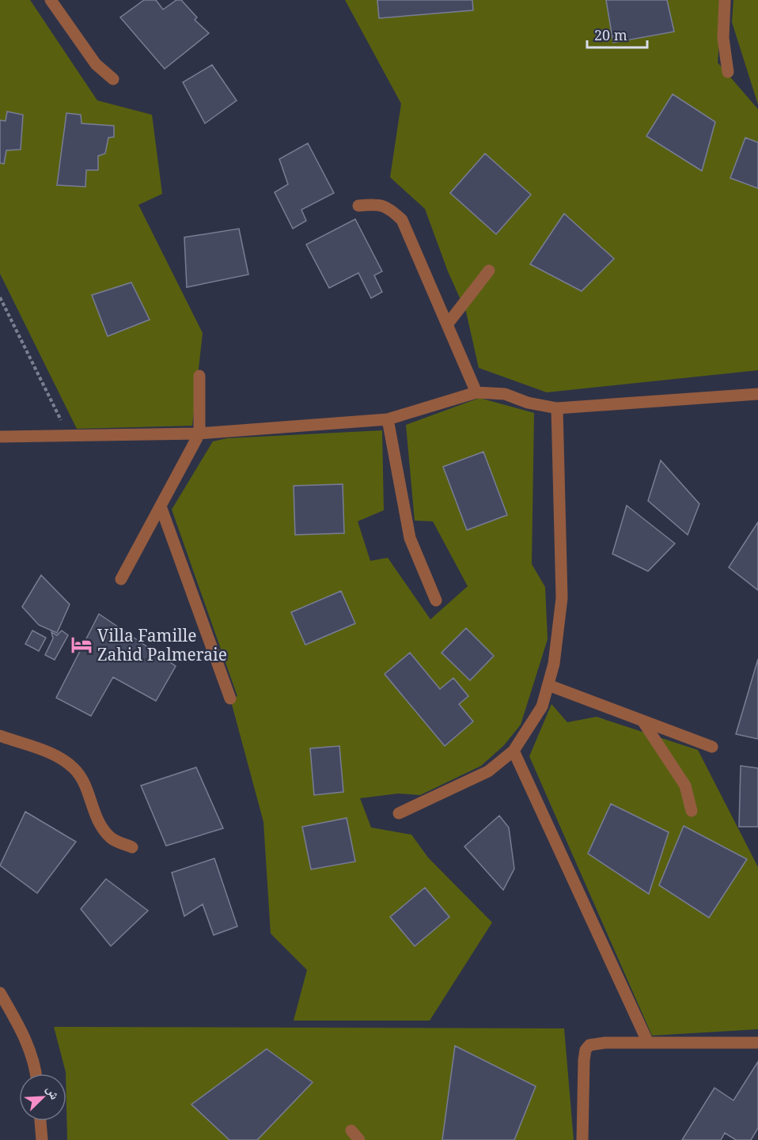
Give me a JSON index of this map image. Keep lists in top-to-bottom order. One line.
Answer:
{"places":{"hotel":["Villa Famille Zahid Palmeraie"]},"scale_bar":"20 m","north":"top right"}
